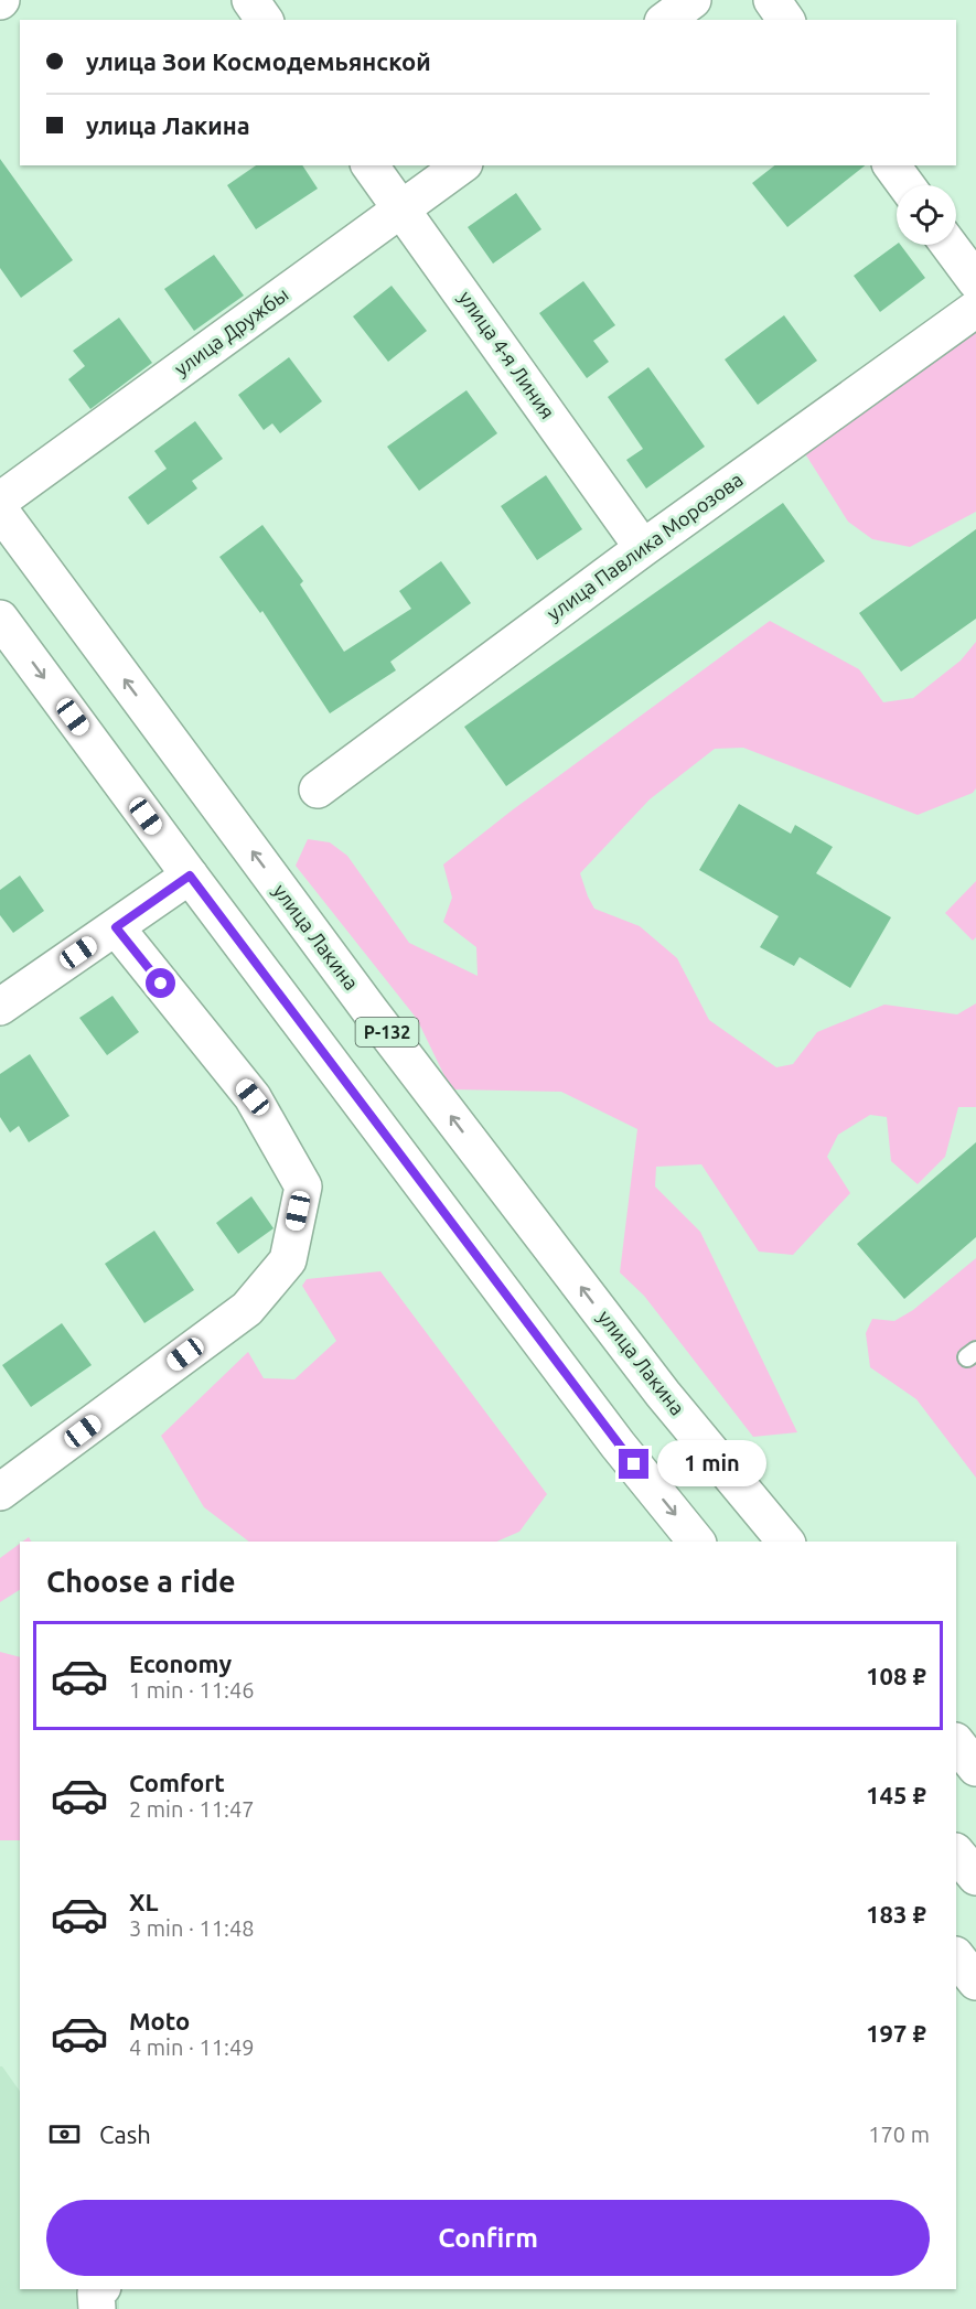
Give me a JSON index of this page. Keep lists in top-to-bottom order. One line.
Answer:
{"streets":{"main road":["улица Дружбы","улица 4-я Линия","улица Павлика Морозова","улица Лакина","Р-132"]},"crossings":[["улица Дружбы","улица 4-я Линия"],["улица 4-я Линия","улица Павлика Морозова"]],"page":{"banner":["улица Зои Космодемьянской","улица Лакина"],"bubble":"1 min","heading":"Choose a ride","list":[{"name":"Economy","note":"1 min · 11:46","value":"108 ₽"},{"name":"Comfort","note":"2 min · 11:47","value":"145 ₽"},{"name":"XL","note":"3 min · 11:48","value":"183 ₽"},{"name":"Moto","note":"4 min · 11:49","value":"197 ₽"}],"pay":["Cash","170 m"],"buttons":"Confirm"}}
